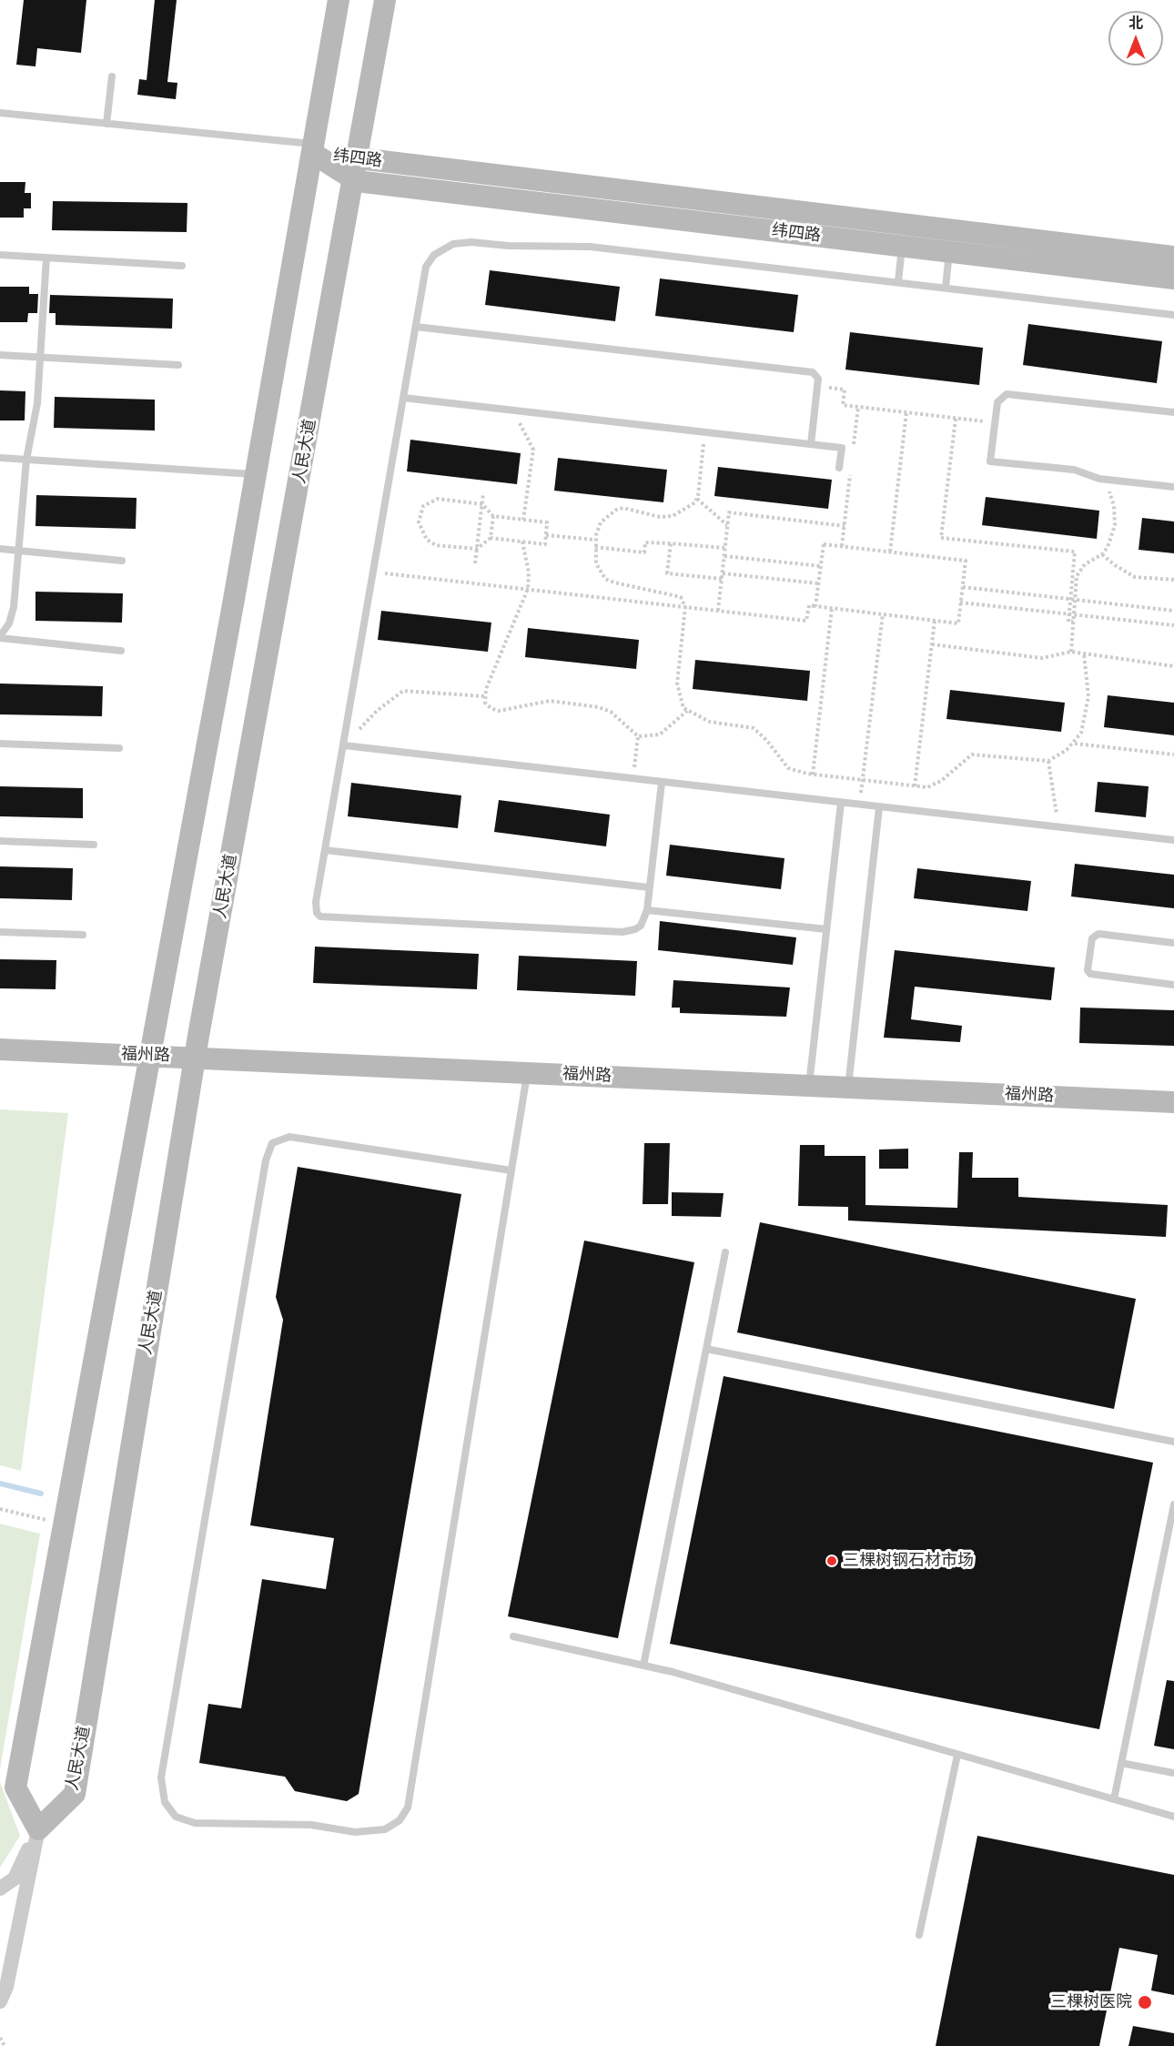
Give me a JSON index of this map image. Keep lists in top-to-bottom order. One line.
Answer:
{"streets":{"street":["纬四路","人民大道","福州路"]},"crossings":[["纬四路","人民大道"],["人民大道","福州路"]],"places":["三棵树钢石材市场","三棵树医院"],"north":"top"}
